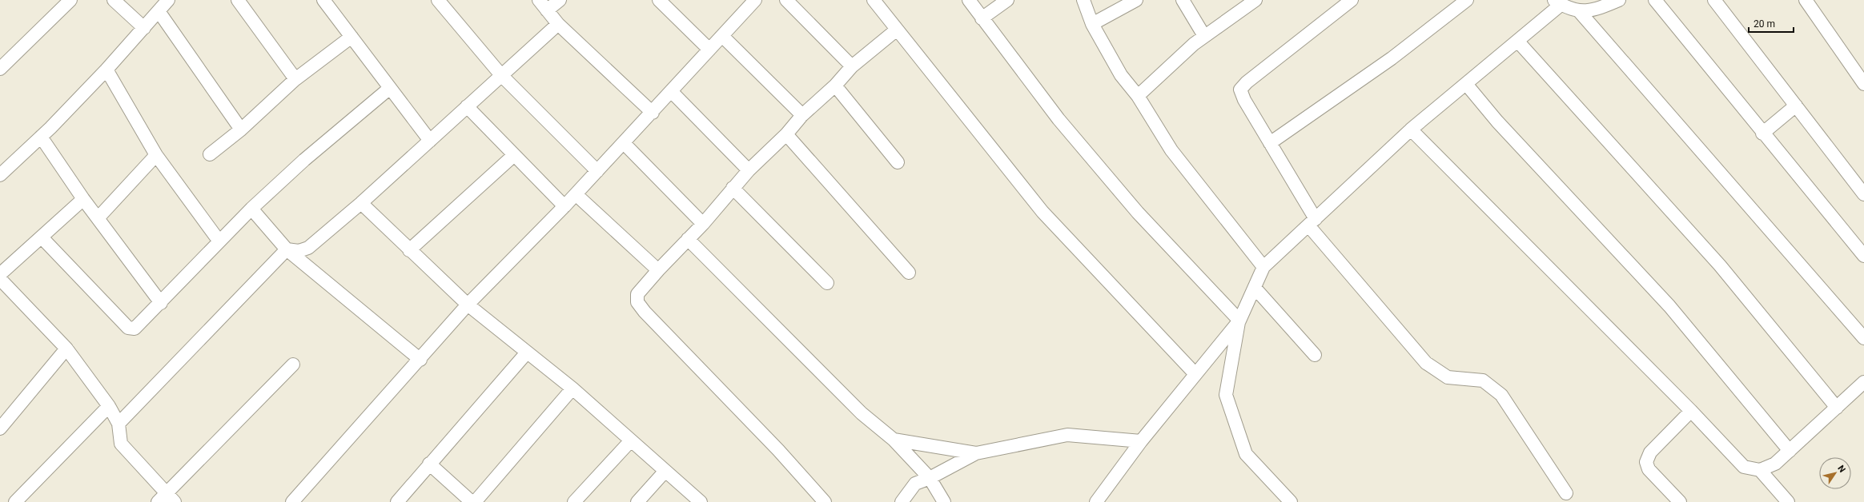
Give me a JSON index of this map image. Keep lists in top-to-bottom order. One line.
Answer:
{"scale_bar":"20 m","north":"top right"}
